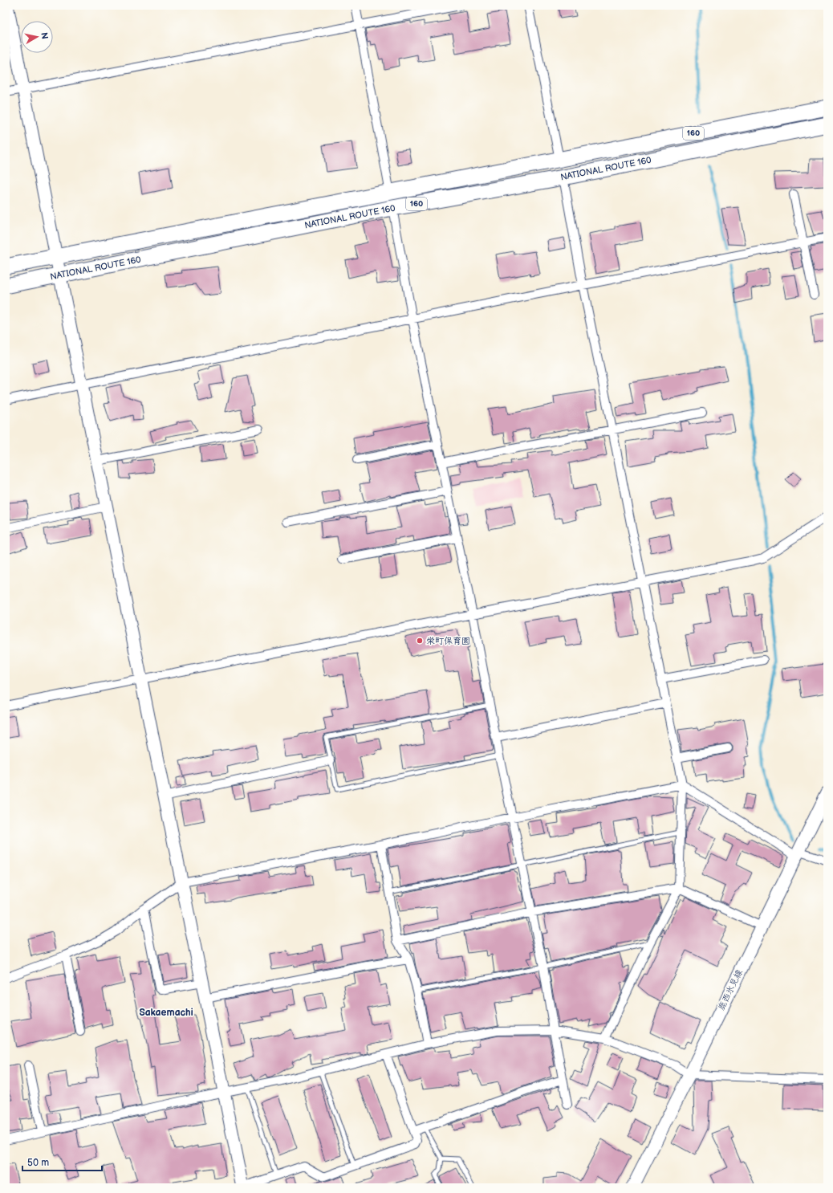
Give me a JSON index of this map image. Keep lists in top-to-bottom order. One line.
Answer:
{"streets":{"highway":["160","NATIONAL ROUTE 160"],"street":["鹿西氷見線"]},"districts":["Sakaemachi"],"places":["栄町保育園"],"scale_bar":"50 m","north":"right"}
